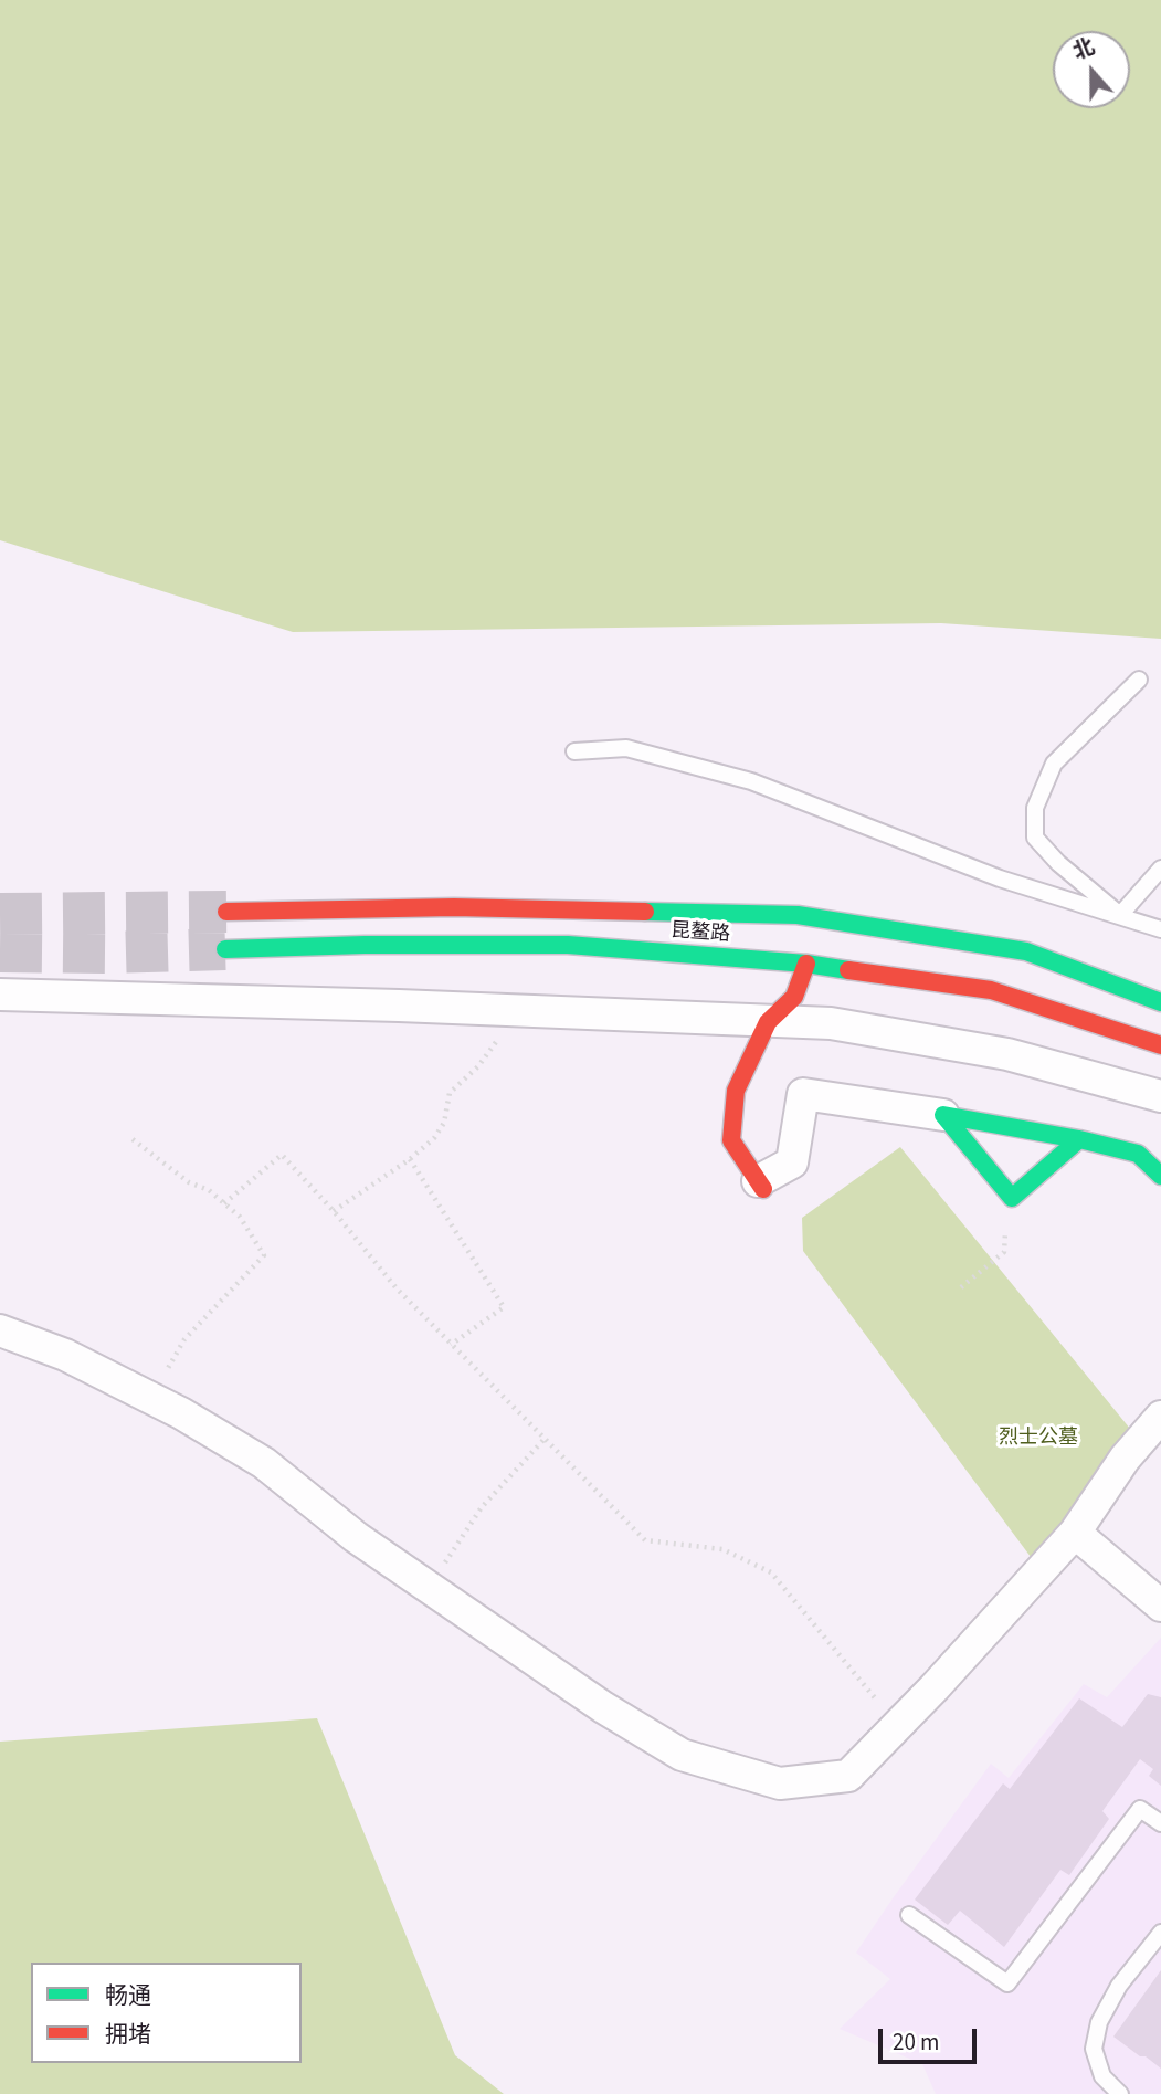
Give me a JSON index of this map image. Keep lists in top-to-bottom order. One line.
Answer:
{"streets":{"street":["昆鳌路"]},"parks":["烈士公墓"],"legend":["畅通","拥堵"],"scale_bar":"20 m","north":"top"}
